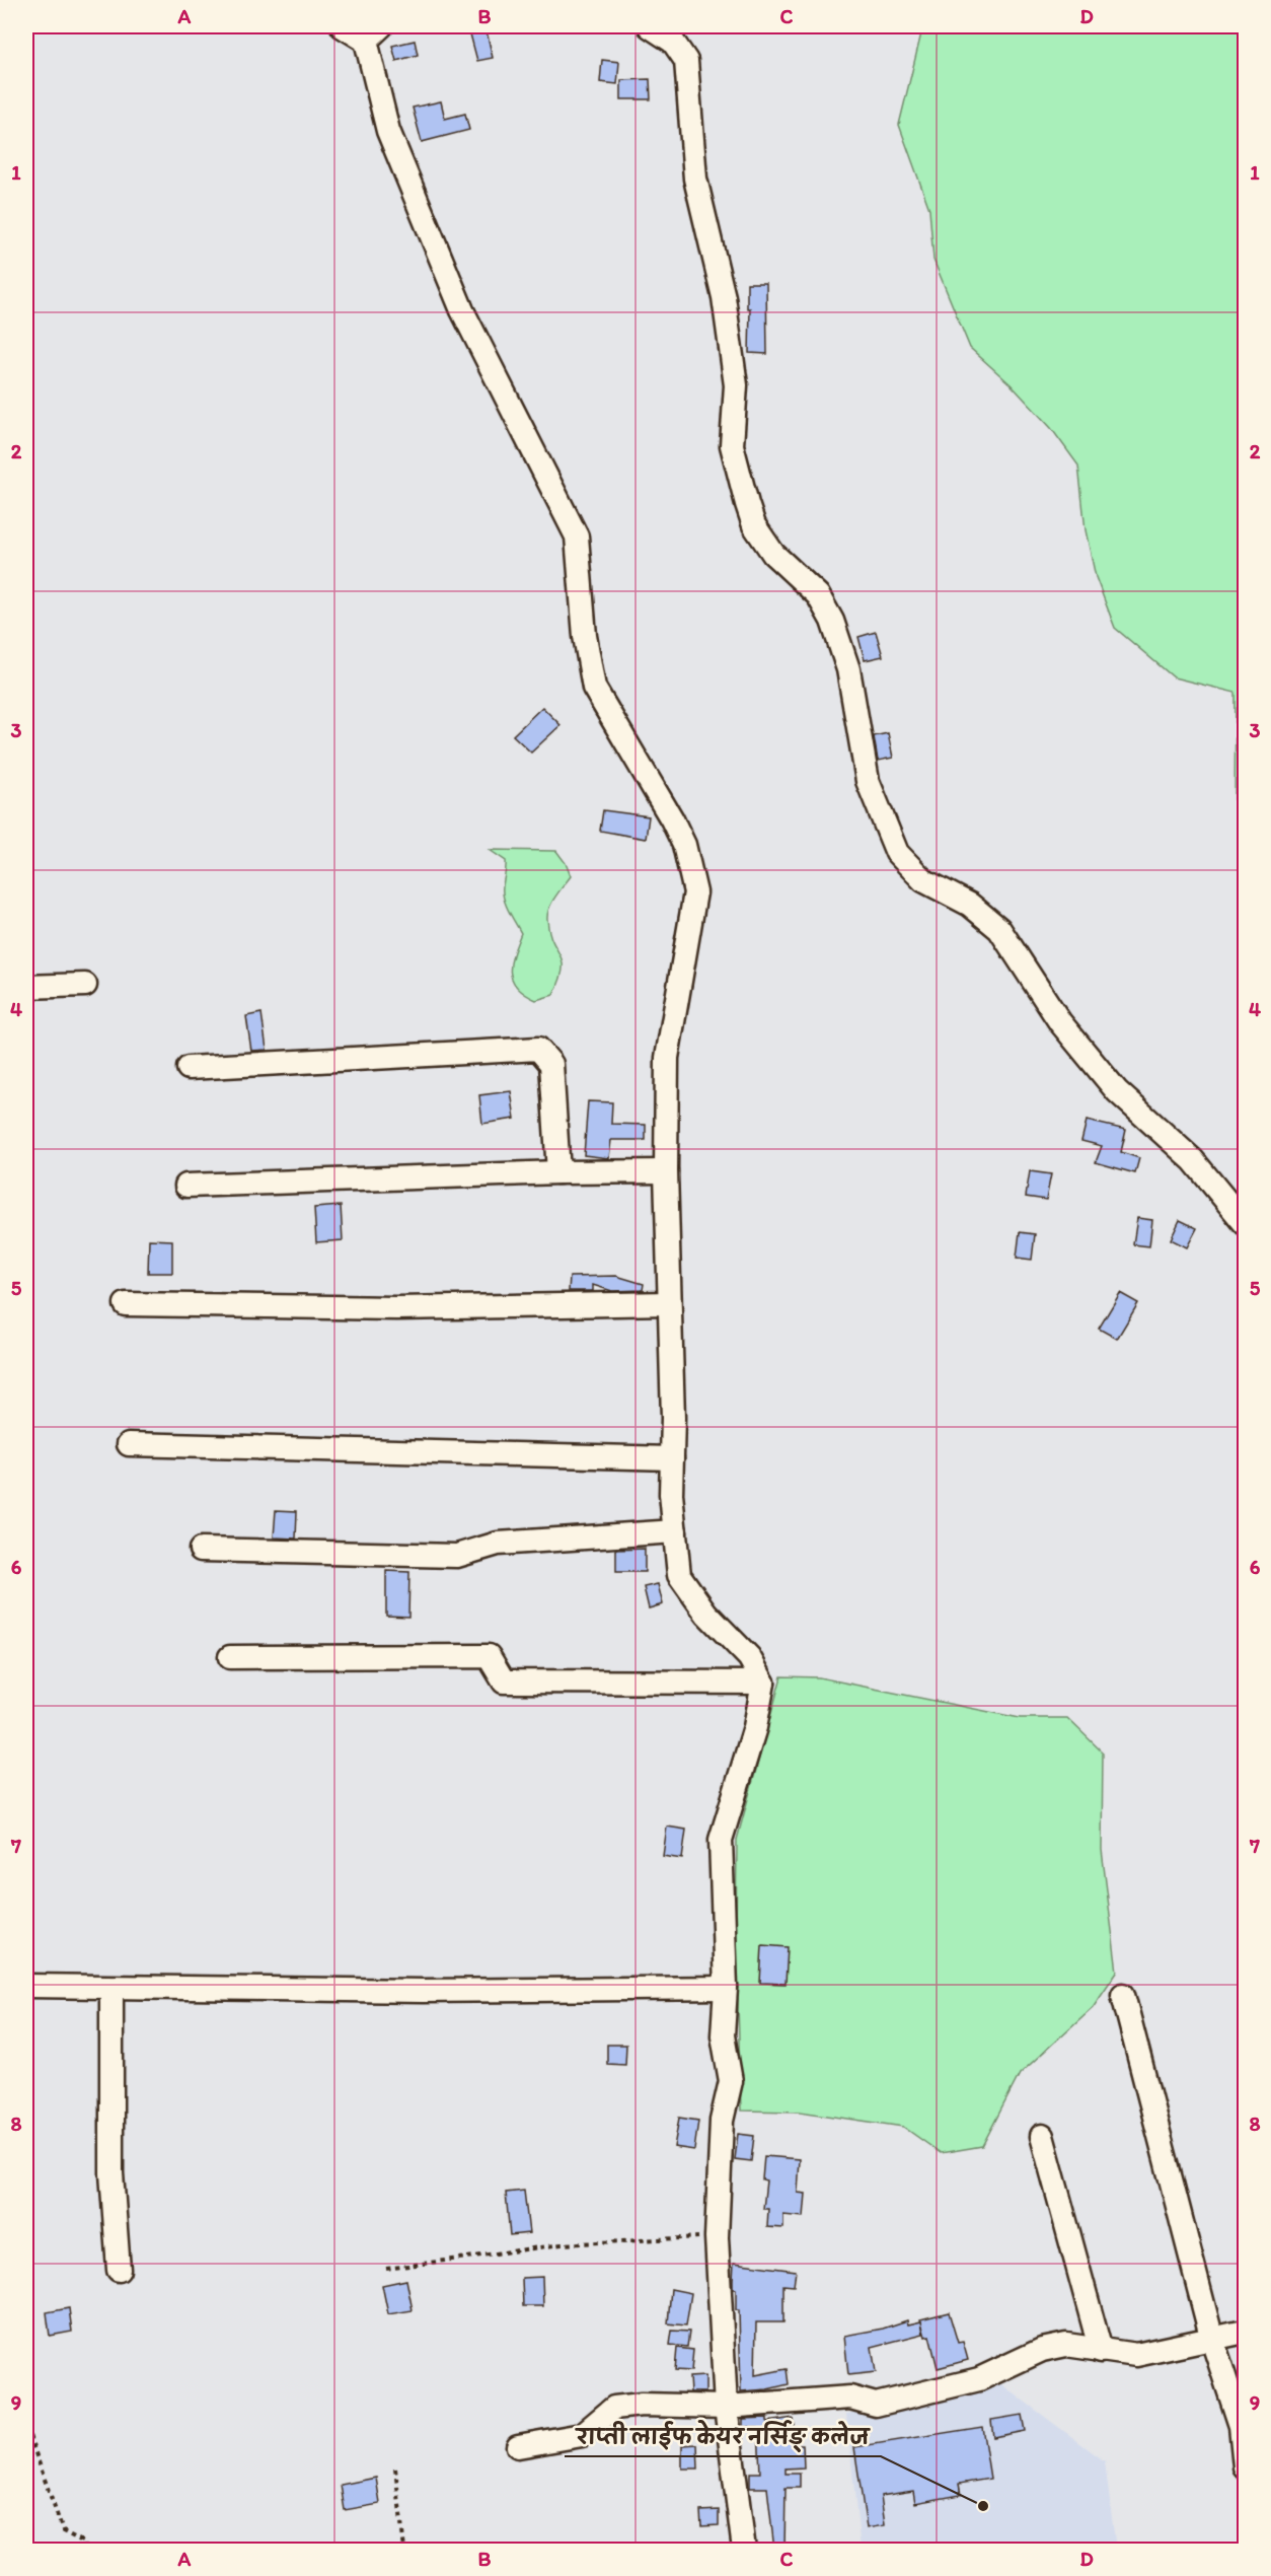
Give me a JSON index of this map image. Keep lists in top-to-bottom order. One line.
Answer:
{"places":["राप्ती लाईफ केयर नर्सिङ् कलेज"],"grid":{"columns":["A","B","C","D"],"rows":["1","2","3","4","5","6","7","8","9"]}}
